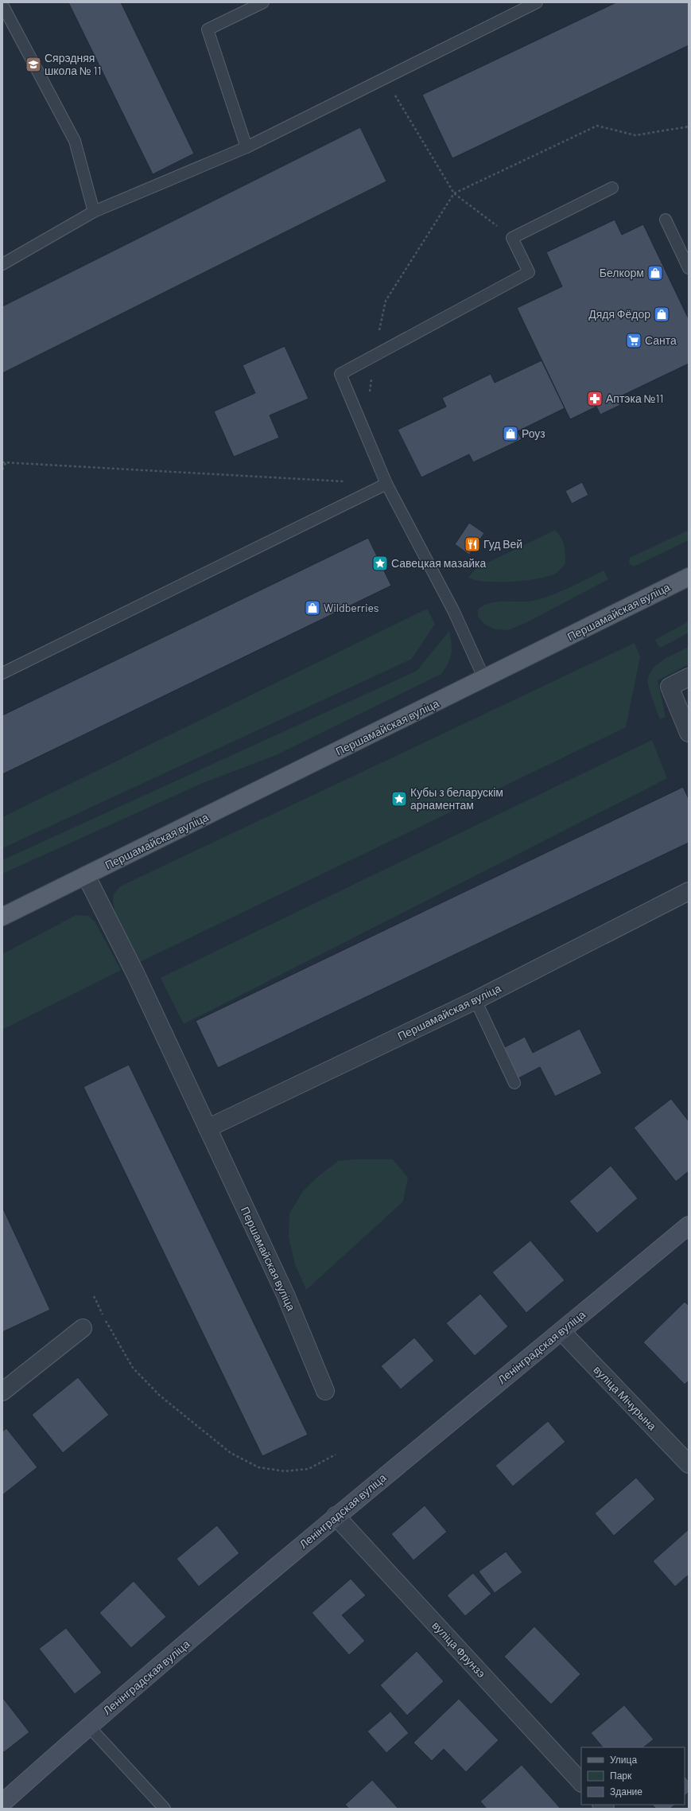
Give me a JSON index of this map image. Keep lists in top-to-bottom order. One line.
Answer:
{"streets":{"main road":["Першамайская вуліца"],"street":["Ленінградская вуліца","вуліца Мічурына","вуліца Фрунзэ"]},"crossings":[["Ленінградская вуліца","вуліца Мічурына"],["Ленінградская вуліца","вуліца Фрунзэ"]],"places":{"school or university":["Сярэдняя школа № 11"],"shop":["Белкорм","Дядя Фёдор","Роуз","Wildberries"],"supermarket":["Санта"],"pharmacy":["Аптэка №11"],"restaurant":["Гуд Вей"],"place":["Савецкая мазайка","Кубы з беларускім арнаментам"]},"legend":["Улица","Парк","Здание"]}
